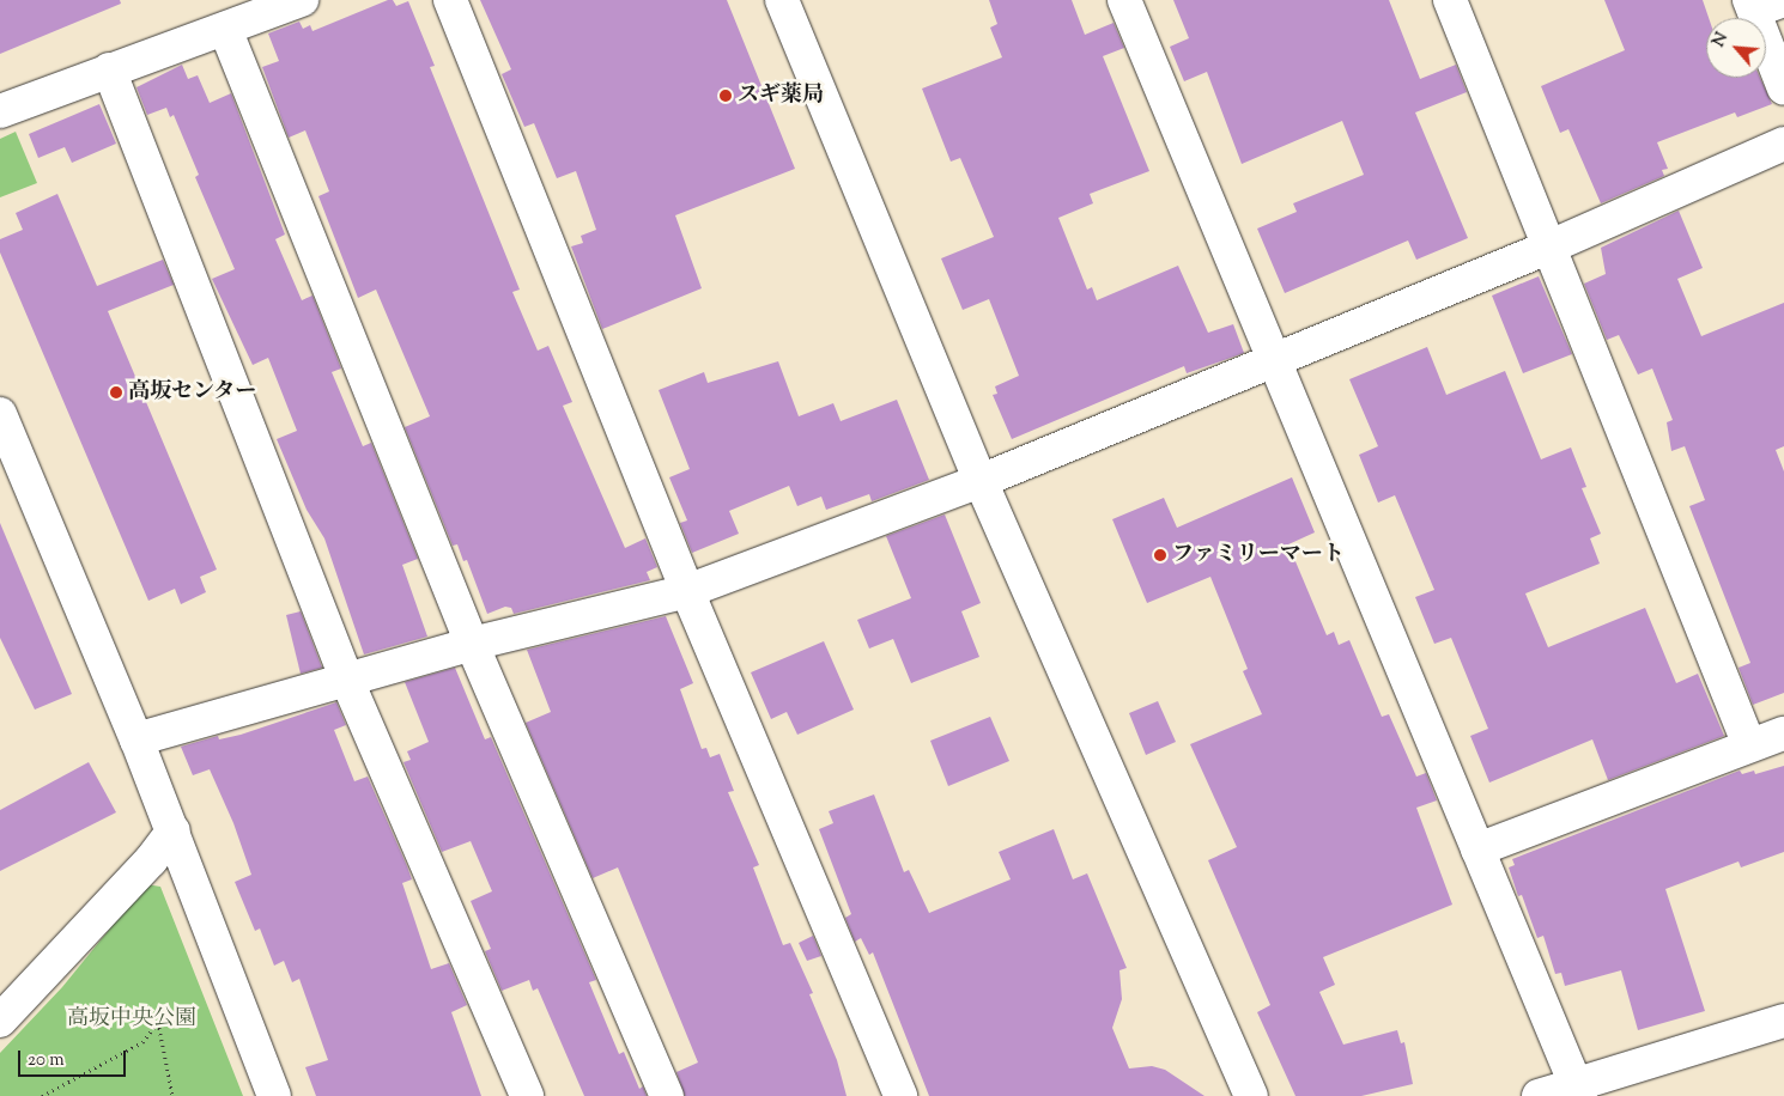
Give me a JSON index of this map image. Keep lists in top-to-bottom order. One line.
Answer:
{"parks":["高坂中央公園"],"places":["スギ薬局","高坂センター","ファミリーマート"],"scale_bar":"20 m","north":"top left"}
